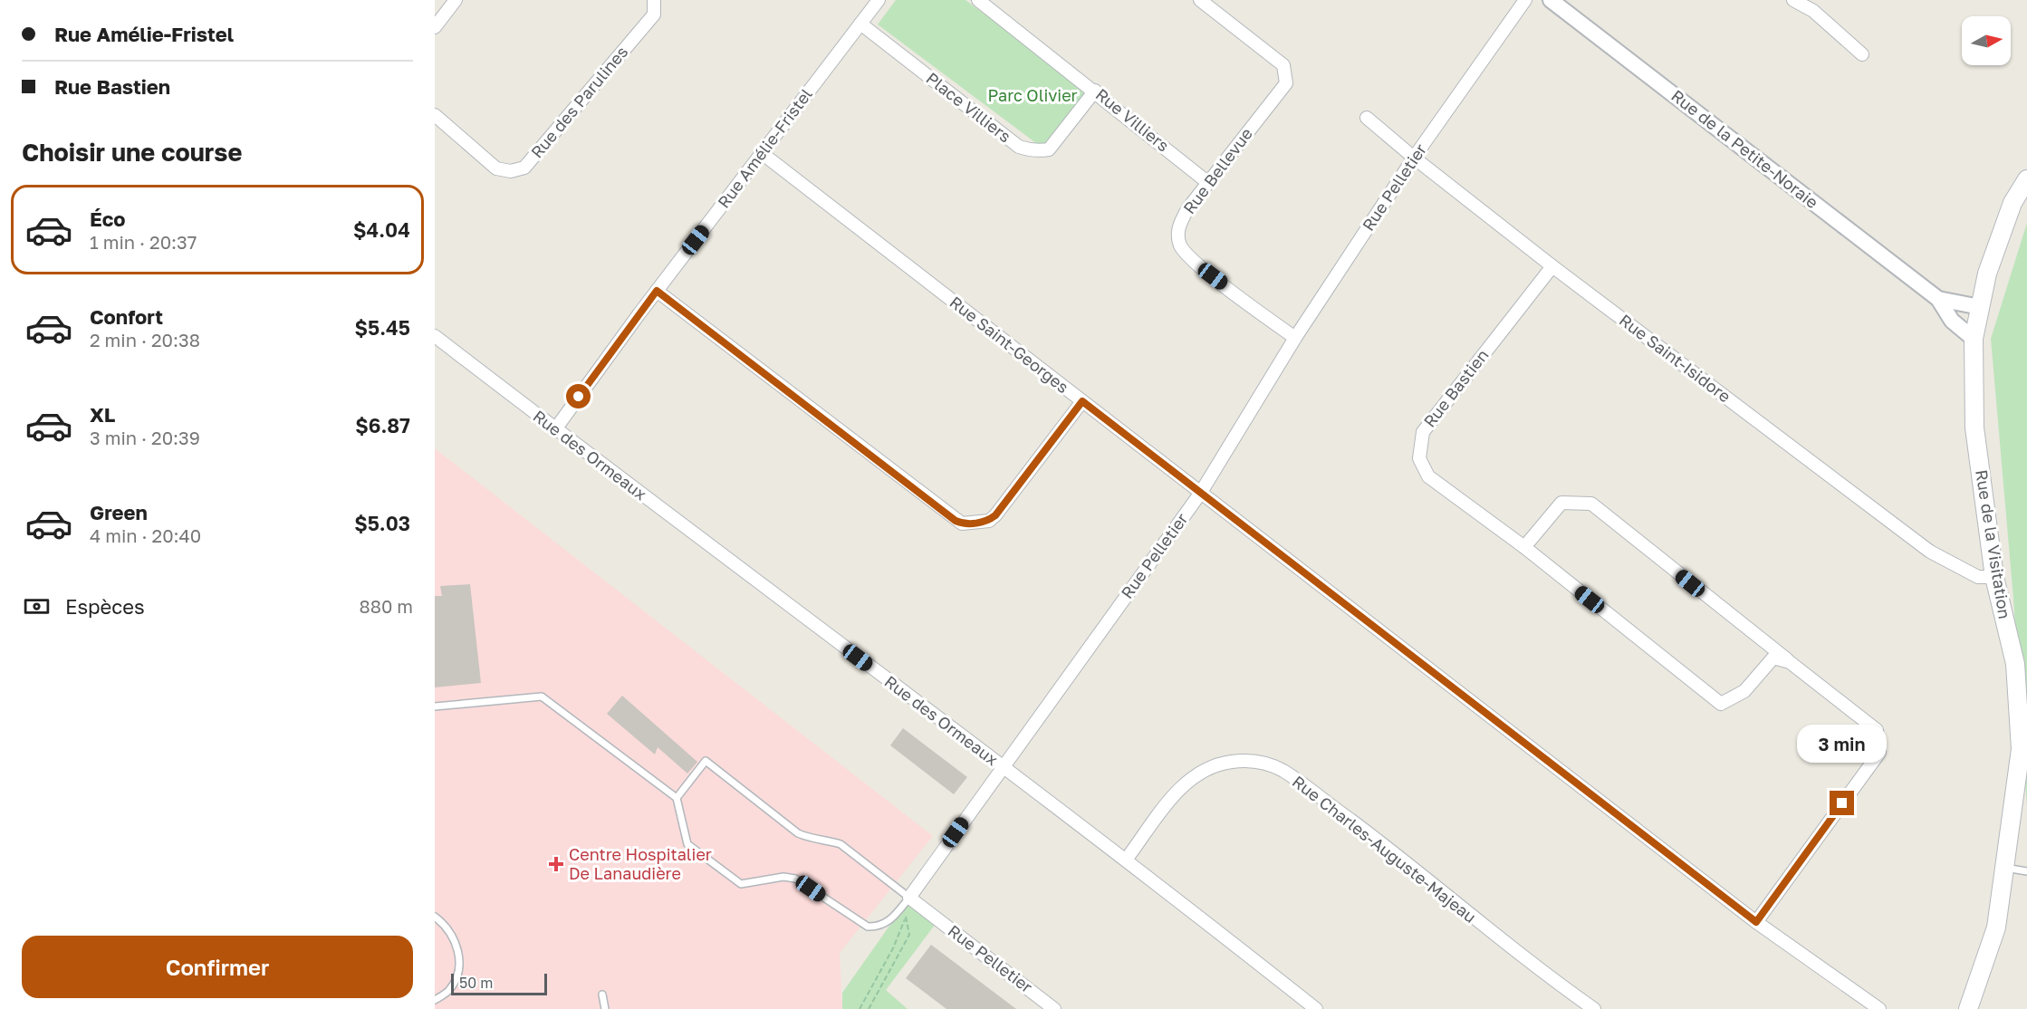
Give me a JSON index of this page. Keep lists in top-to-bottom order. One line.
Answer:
{"streets":{"main road":["Rue de la Visitation"],"street":["Rue des Parulines","Place Villiers","Rue Villiers","Rue Amélie-Fristel","Rue de la Petite-Noraie","Rue Bellevue","Rue Pelletier","Rue Saint-Georges","Rue Saint-Isidore","Rue Bastien","Rue des Ormeaux","Rue Charles-Auguste-Majeau"]},"crossings":[["Place Villiers","Rue Villiers"],["Place Villiers","Rue Amélie-Fristel"],["Rue Villiers","Rue Bellevue"],["Rue Amélie-Fristel","Rue Saint-Georges"],["Rue Amélie-Fristel","Rue des Ormeaux"],["Rue de la Petite-Noraie","Rue de la Visitation"],["Rue Bellevue","Rue Pelletier"],["Rue Pelletier","Rue Saint-Georges"],["Rue Pelletier","Rue Saint-Isidore"],["Rue Pelletier","Rue des Ormeaux"],["Rue Saint-Isidore","Rue Bastien"],["Rue Saint-Isidore","Rue de la Visitation"],["Rue des Ormeaux","Rue Charles-Auguste-Majeau"]],"parks":["Parc Olivier"],"places":{"health":["Centre Hospitalier De Lanaudière"]},"scale_bar":"50 m","north":"right","page":{"banner":["Rue Amélie-Fristel","Rue Bastien"],"heading":"Choisir une course","list":[{"name":"Éco","note":"1 min · 20:37","value":"$4.04"},{"name":"Confort","note":"2 min · 20:38","value":"$5.45"},{"name":"XL","note":"3 min · 20:39","value":"$6.87"},{"name":"Green","note":"4 min · 20:40","value":"$5.03"}],"pay":["Espèces","880 m"],"bubble":"3 min","buttons":"Confirmer","scale":"50 m"}}
